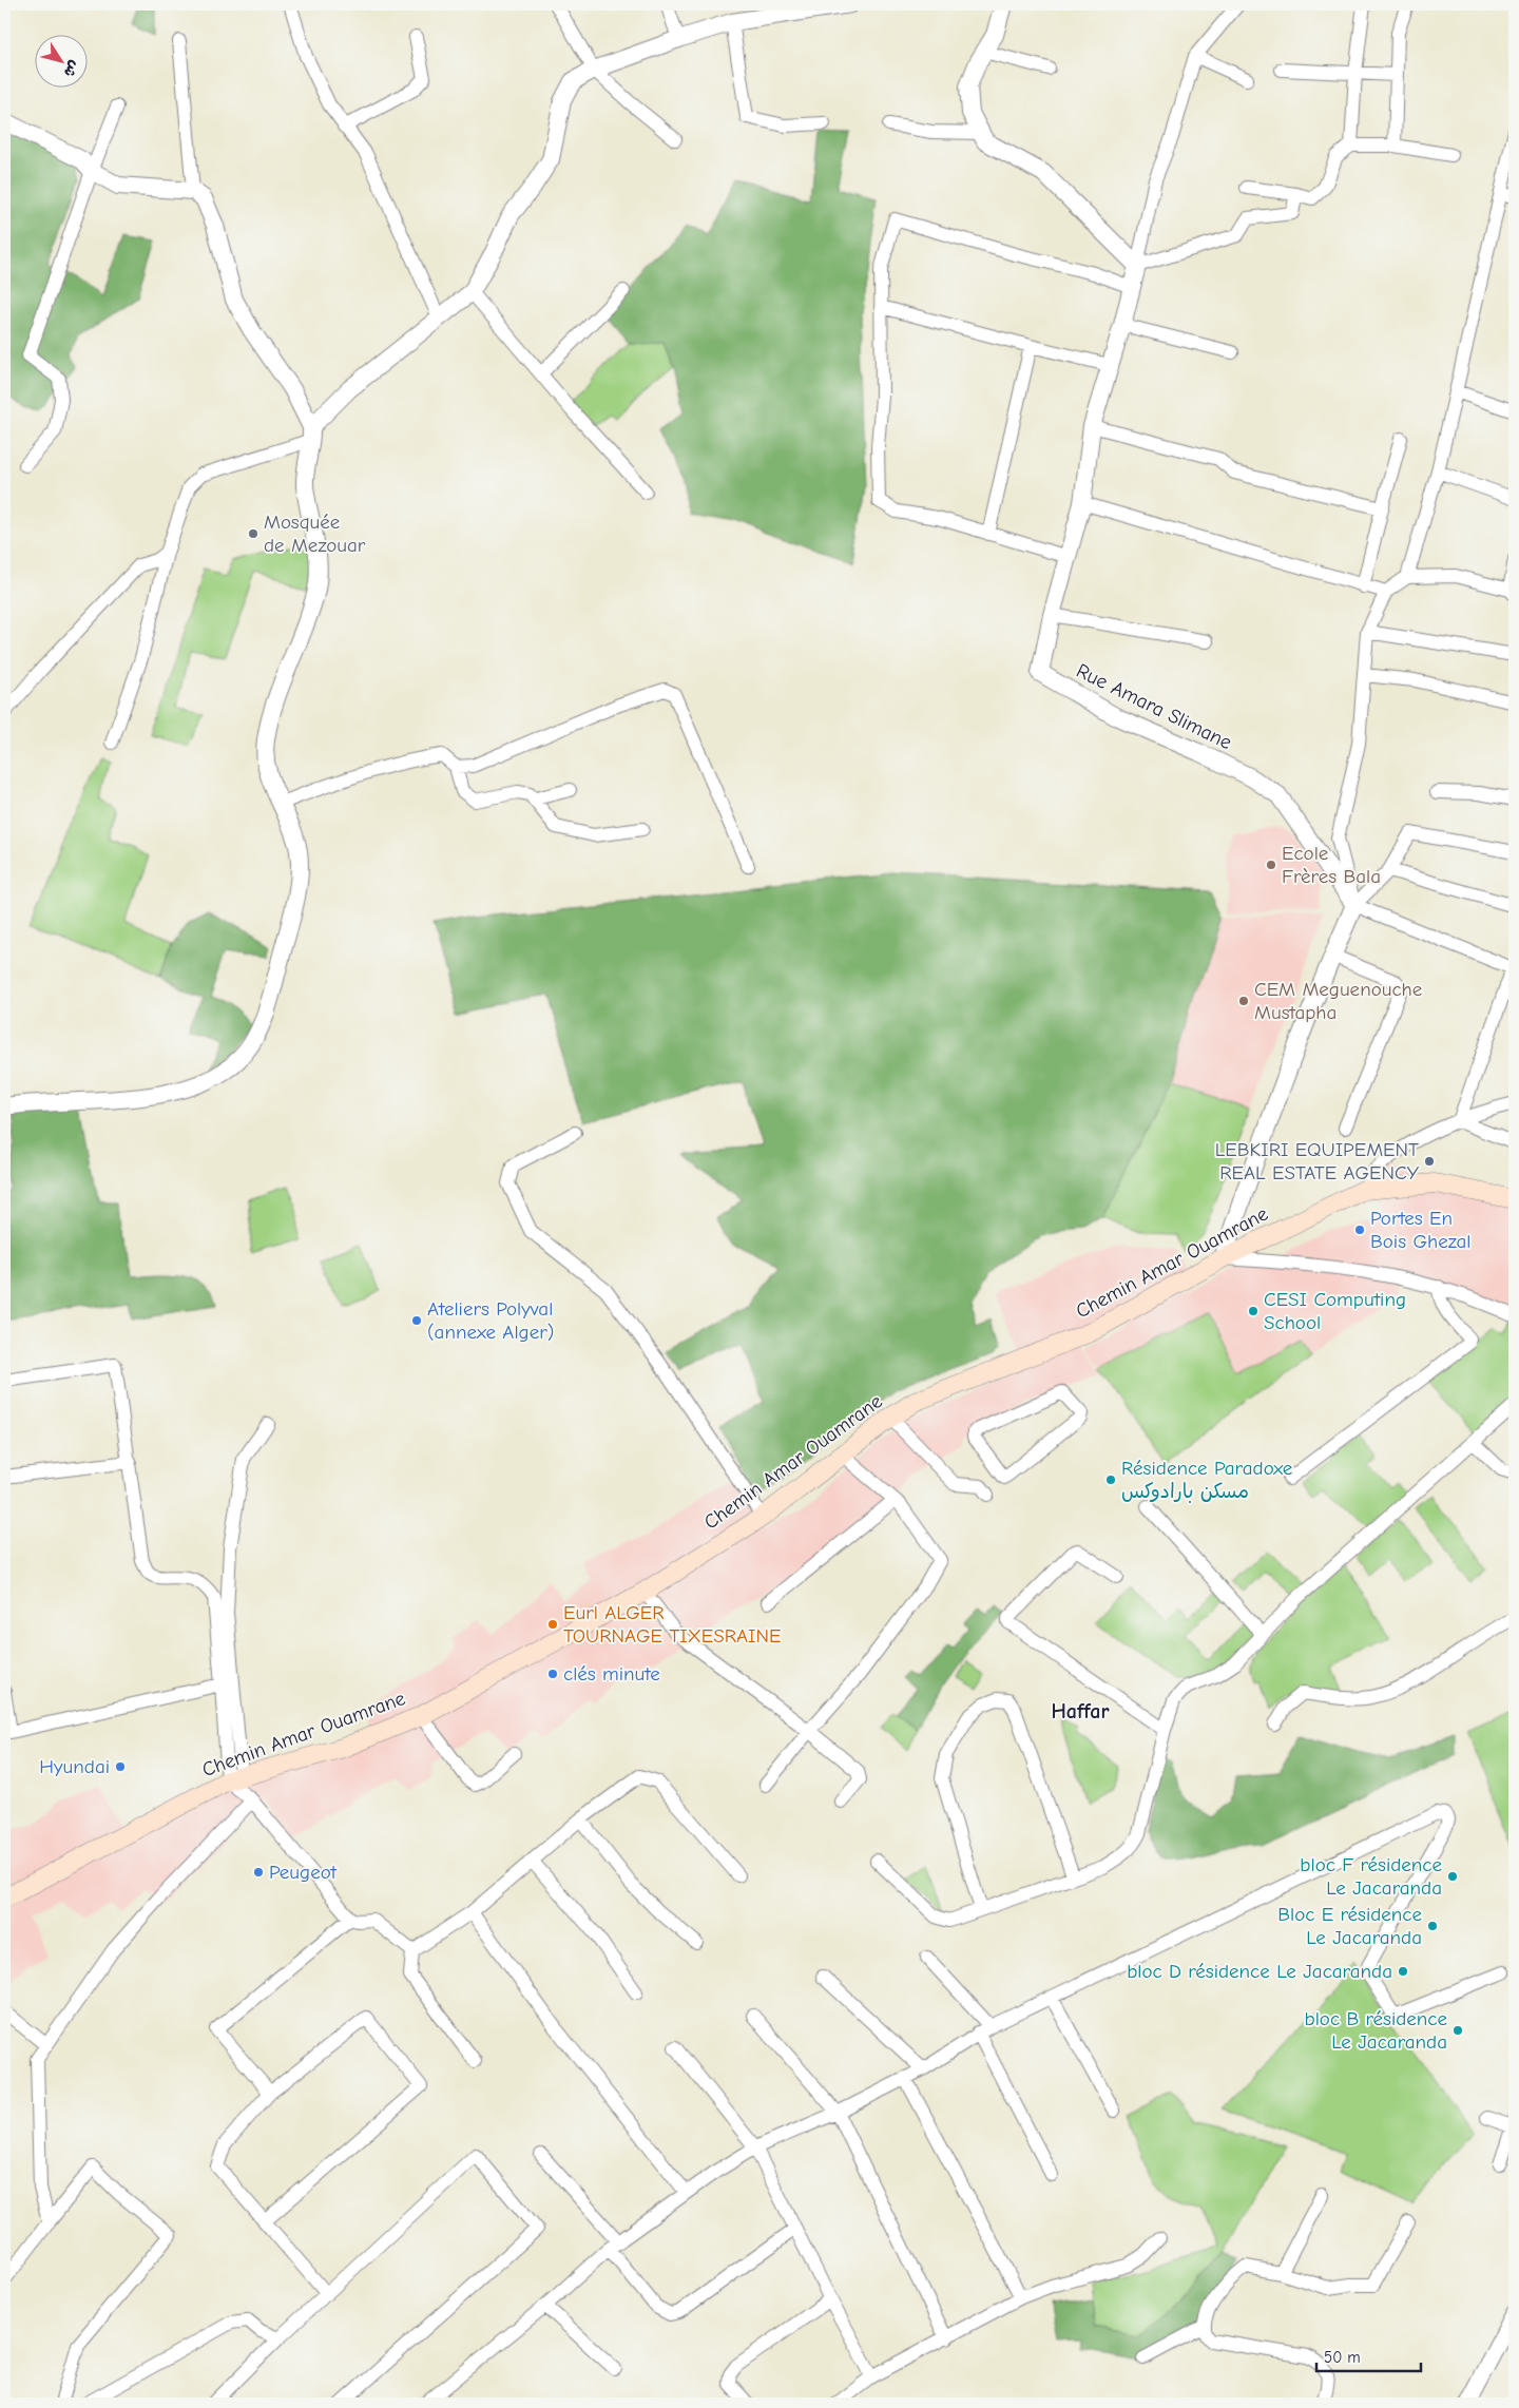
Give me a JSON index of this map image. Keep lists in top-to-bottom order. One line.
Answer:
{"streets":{"main road":["Chemin Amar Ouamrane"],"street":["Rue Amara Slimane"]},"districts":["Haffar"],"places":["Mosquée de Mezouar","Ecole Frères Bala","CEM Meguenouche Mustapha","LEBKIRI EQUIPEMENT REAL ESTATE AGENCY","Portes En Bois Ghezal","CESI Computing School","Ateliers Polyval (annexe Alger)","Résidence Paradoxe مسكن بارادوكس","Eurl ALGER TOURNAGE TIXESRAINE","clés minute","Hyundai","Peugeot","bloc F résidence Le Jacaranda","Bloc E résidence Le Jacaranda","bloc D résidence Le Jacaranda","bloc B résidence Le Jacaranda"],"scale_bar":"50 m","north":"bottom right"}
